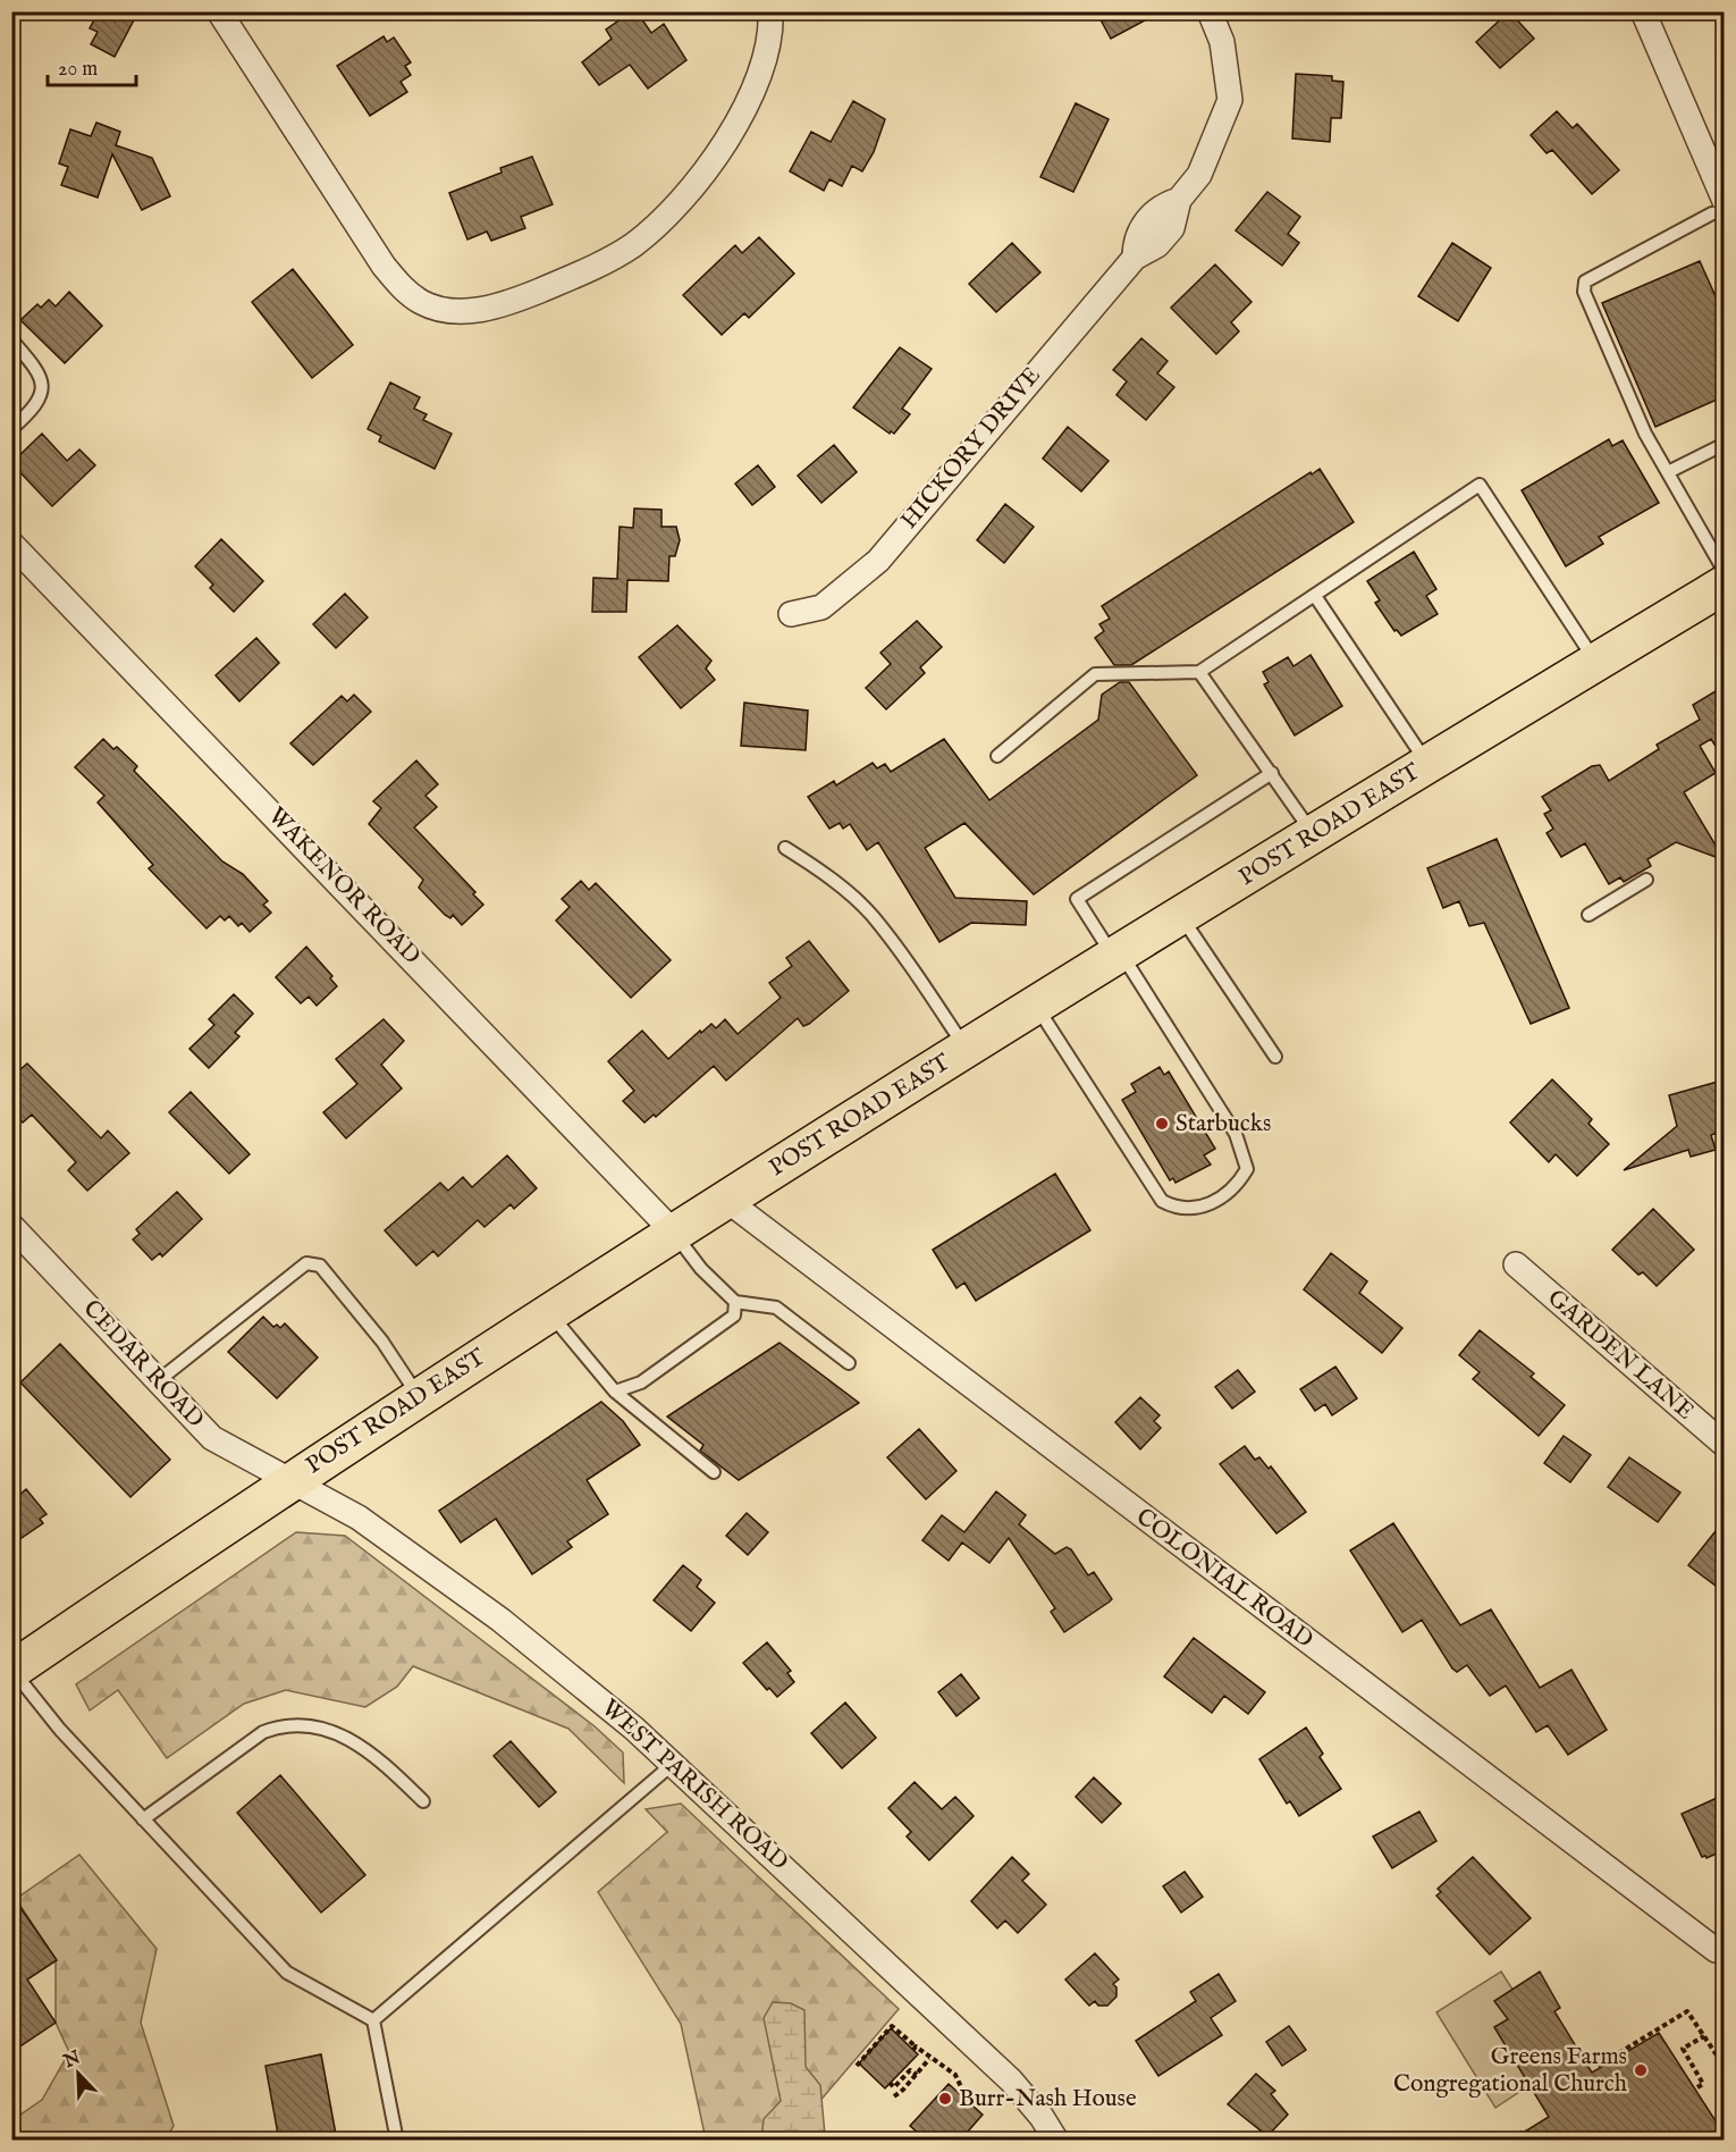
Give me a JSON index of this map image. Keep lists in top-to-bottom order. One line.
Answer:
{"streets":{"main road":["POST ROAD EAST"],"street":["HICKORY DRIVE","WAKENOR ROAD","GARDEN LANE","CEDAR ROAD","COLONIAL ROAD","WEST PARISH ROAD"]},"crossings":[["POST ROAD EAST","WAKENOR ROAD"],["POST ROAD EAST","CEDAR ROAD"],["POST ROAD EAST","COLONIAL ROAD"],["POST ROAD EAST","WEST PARISH ROAD"],["CEDAR ROAD","WEST PARISH ROAD"]],"places":["Starbucks","Greens Farms Congregational Church","Burr-Nash House"],"scale_bar":"20 m","north":"top left"}
